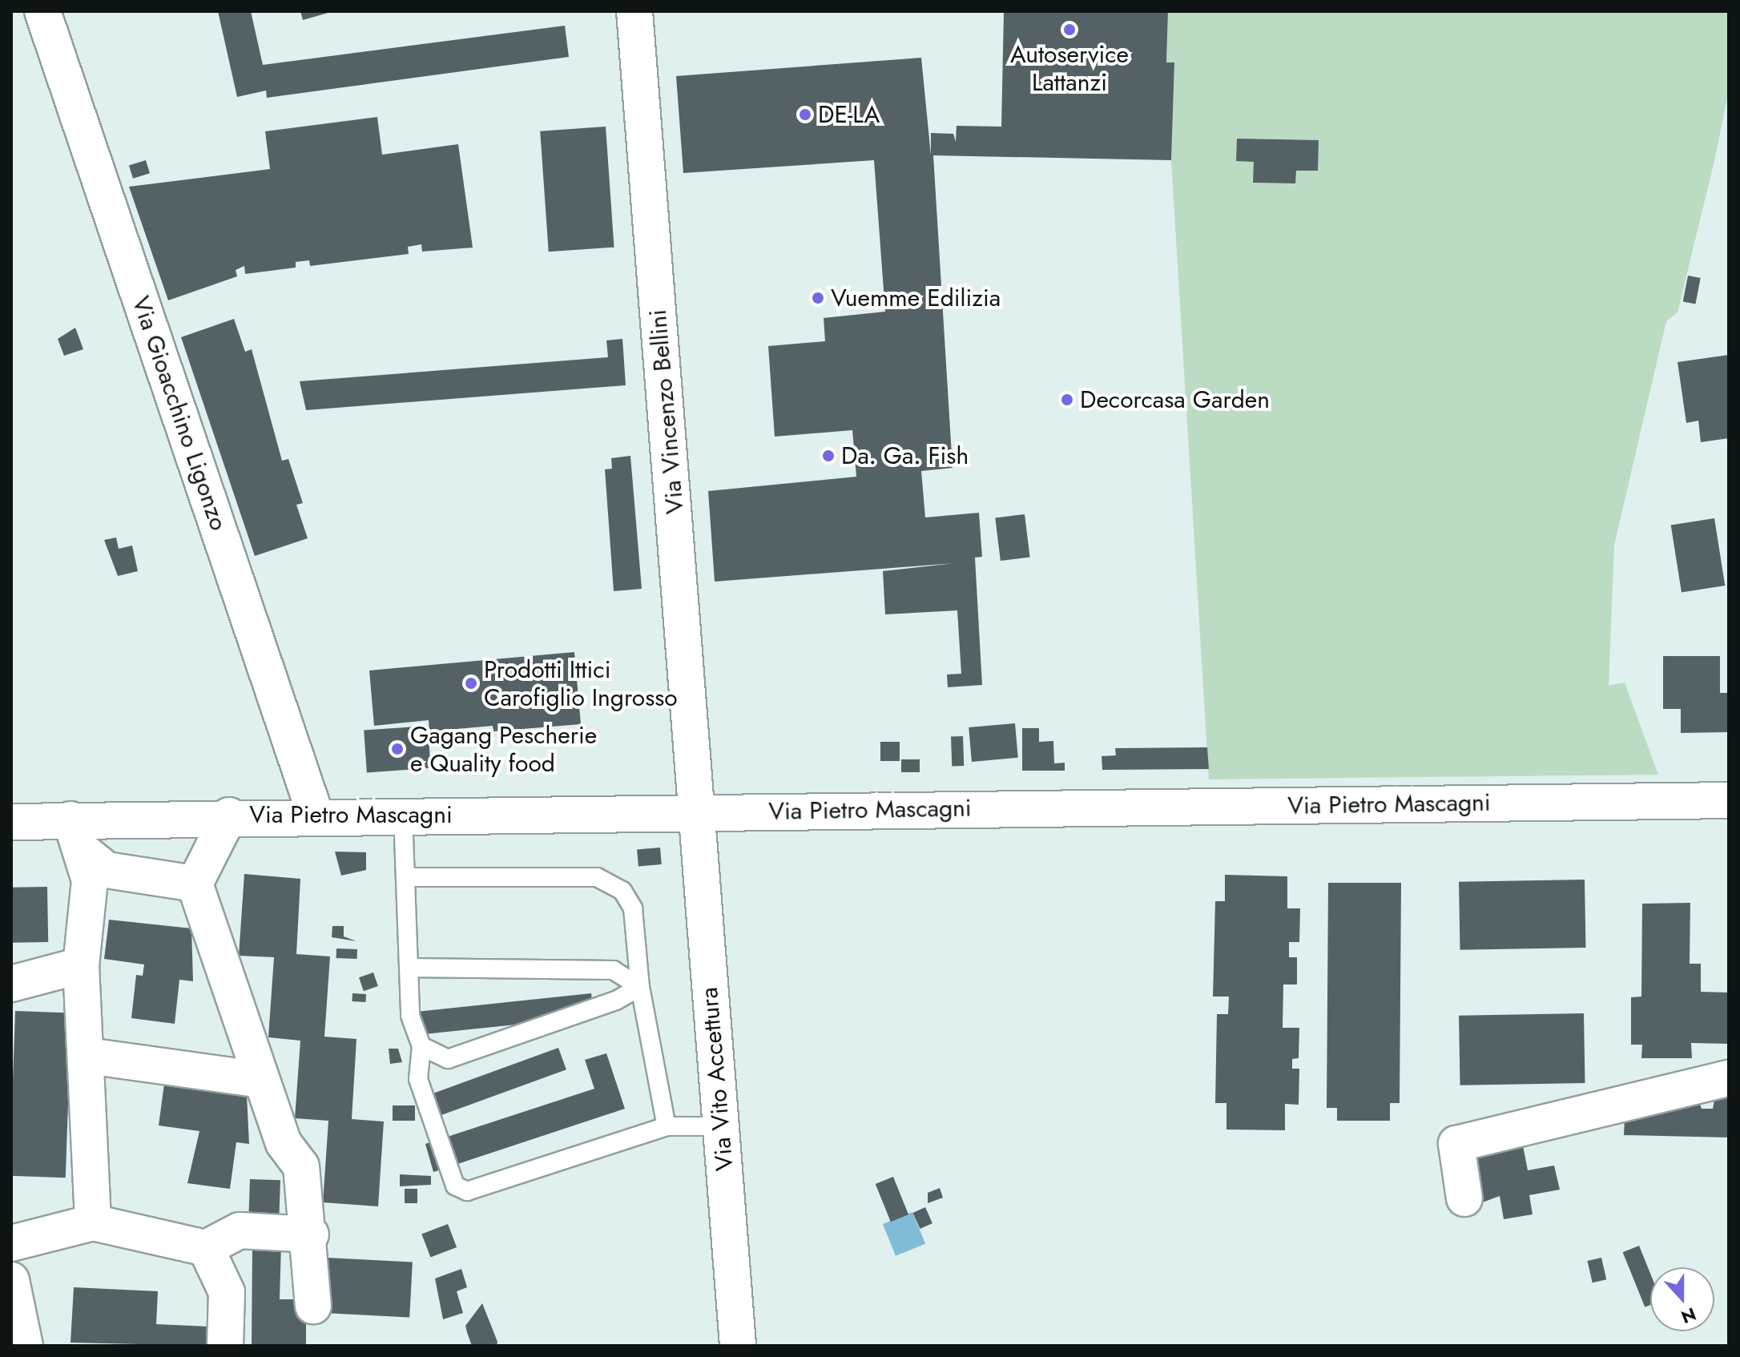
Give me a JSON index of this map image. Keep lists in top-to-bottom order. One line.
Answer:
{"streets":{"street":["Via Vincenzo Bellini","Via Gioacchino Ligonzo","Via Pietro Mascagni","Via Vito Accettura"]},"crossings":[["Via Vincenzo Bellini","Via Pietro Mascagni"],["Via Vincenzo Bellini","Via Vito Accettura"],["Via Gioacchino Ligonzo","Via Pietro Mascagni"],["Via Pietro Mascagni","Via Vito Accettura"]],"places":["Autoservice Lattanzi","DE-LA","Vuemme Edilizia","Decorcasa Garden","Da. Ga. Fish","Prodotti Ittici Carofiglio Ingrosso","Gagang Pescherie e Quality food"],"north":"bottom"}
